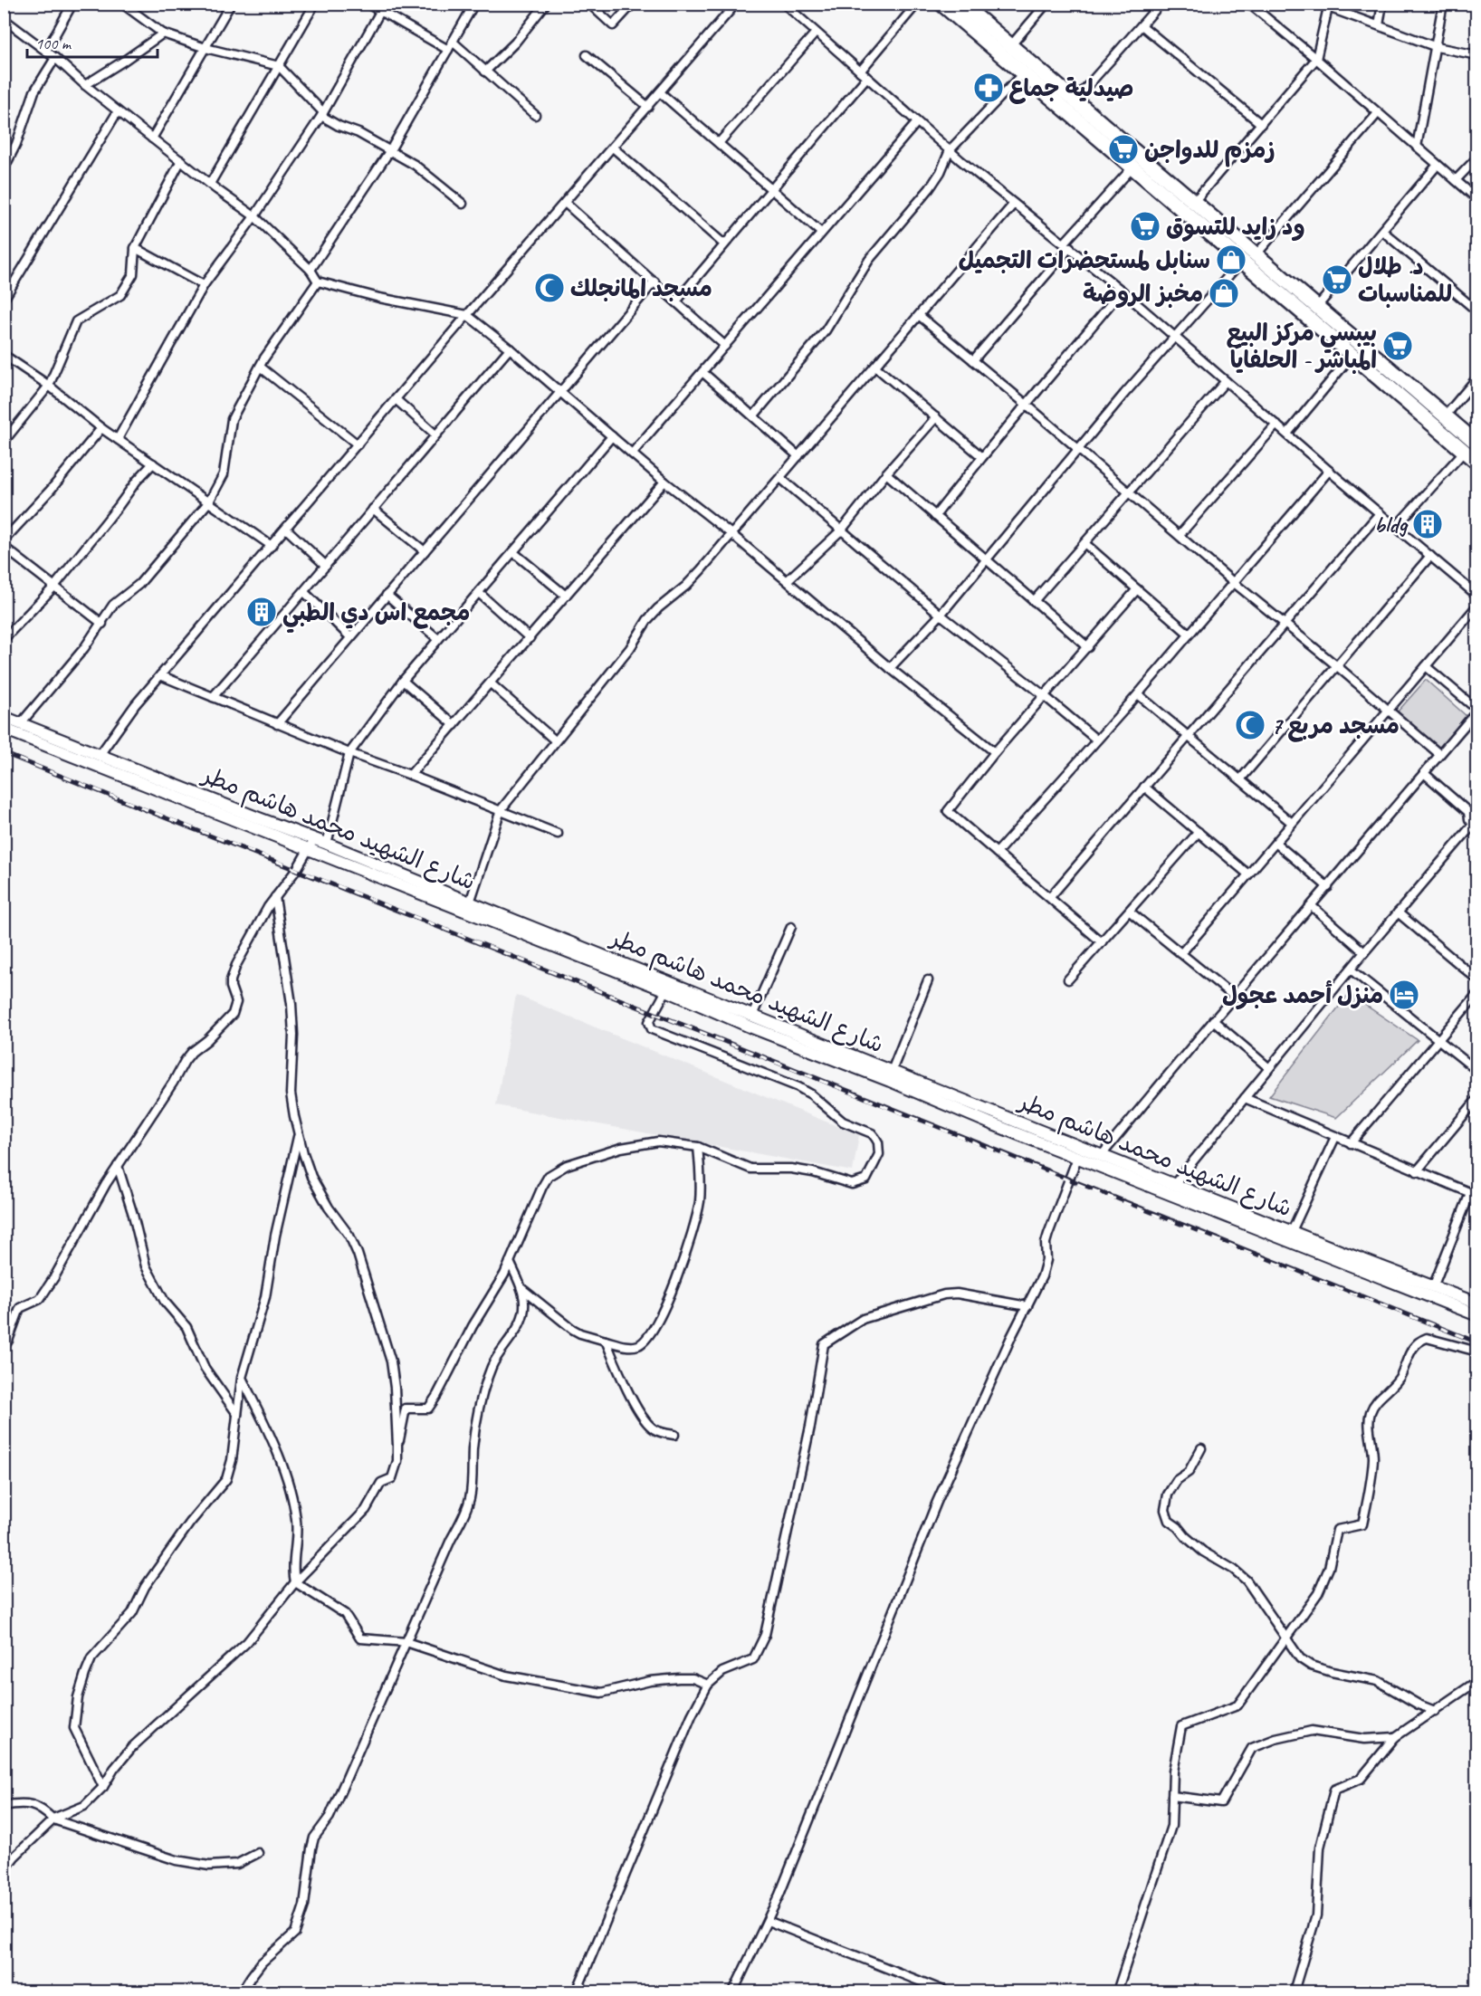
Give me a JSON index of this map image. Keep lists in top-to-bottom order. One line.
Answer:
{"streets":{"main road":["شارع الشهيد محمد هاشم مطر"]},"places":{"pharmacy":["صيدلية جماع"],"supermarket":["زمزم للدواجن","ود زايد للتسوق","د. طلال للمناسبات","بيبسي مركز البيع المباشر - الحلفايا"],"shop":["سنابل لمستحضرات التجميل","مخبز الروضة"],"mosque":["مسجد المانجلك","مسجد مربع 7"],"building":["bldg","مجمع اس دي الطبي"],"hotel":["منزل أحمد عجول"]},"scale_bar":"100 m"}
